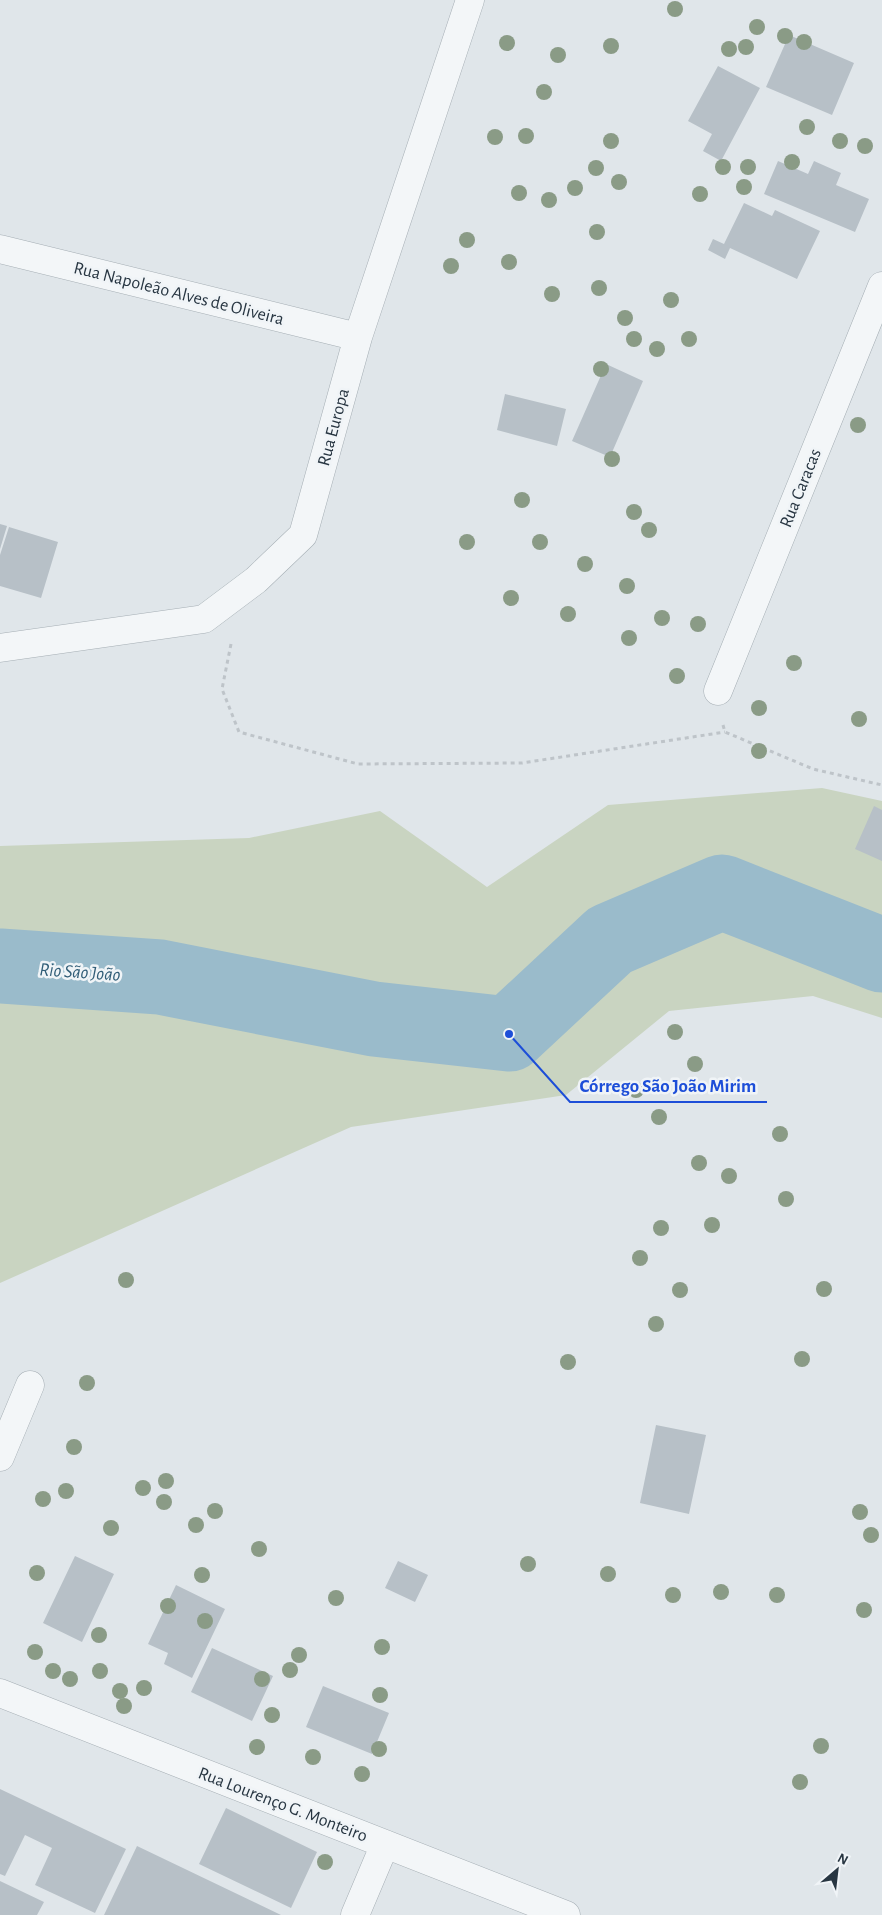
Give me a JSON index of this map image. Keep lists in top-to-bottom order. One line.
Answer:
{"streets":{"street":["Rua Napoleão Alves de Oliveira","Rua Europa","Rua Caracas","Rua Lourenço G. Monteiro"]},"crossings":[["Rua Napoleão Alves de Oliveira","Rua Europa"]],"water":["Rio São João"],"places":["Córrego São João Mirim"],"north":"top right"}
